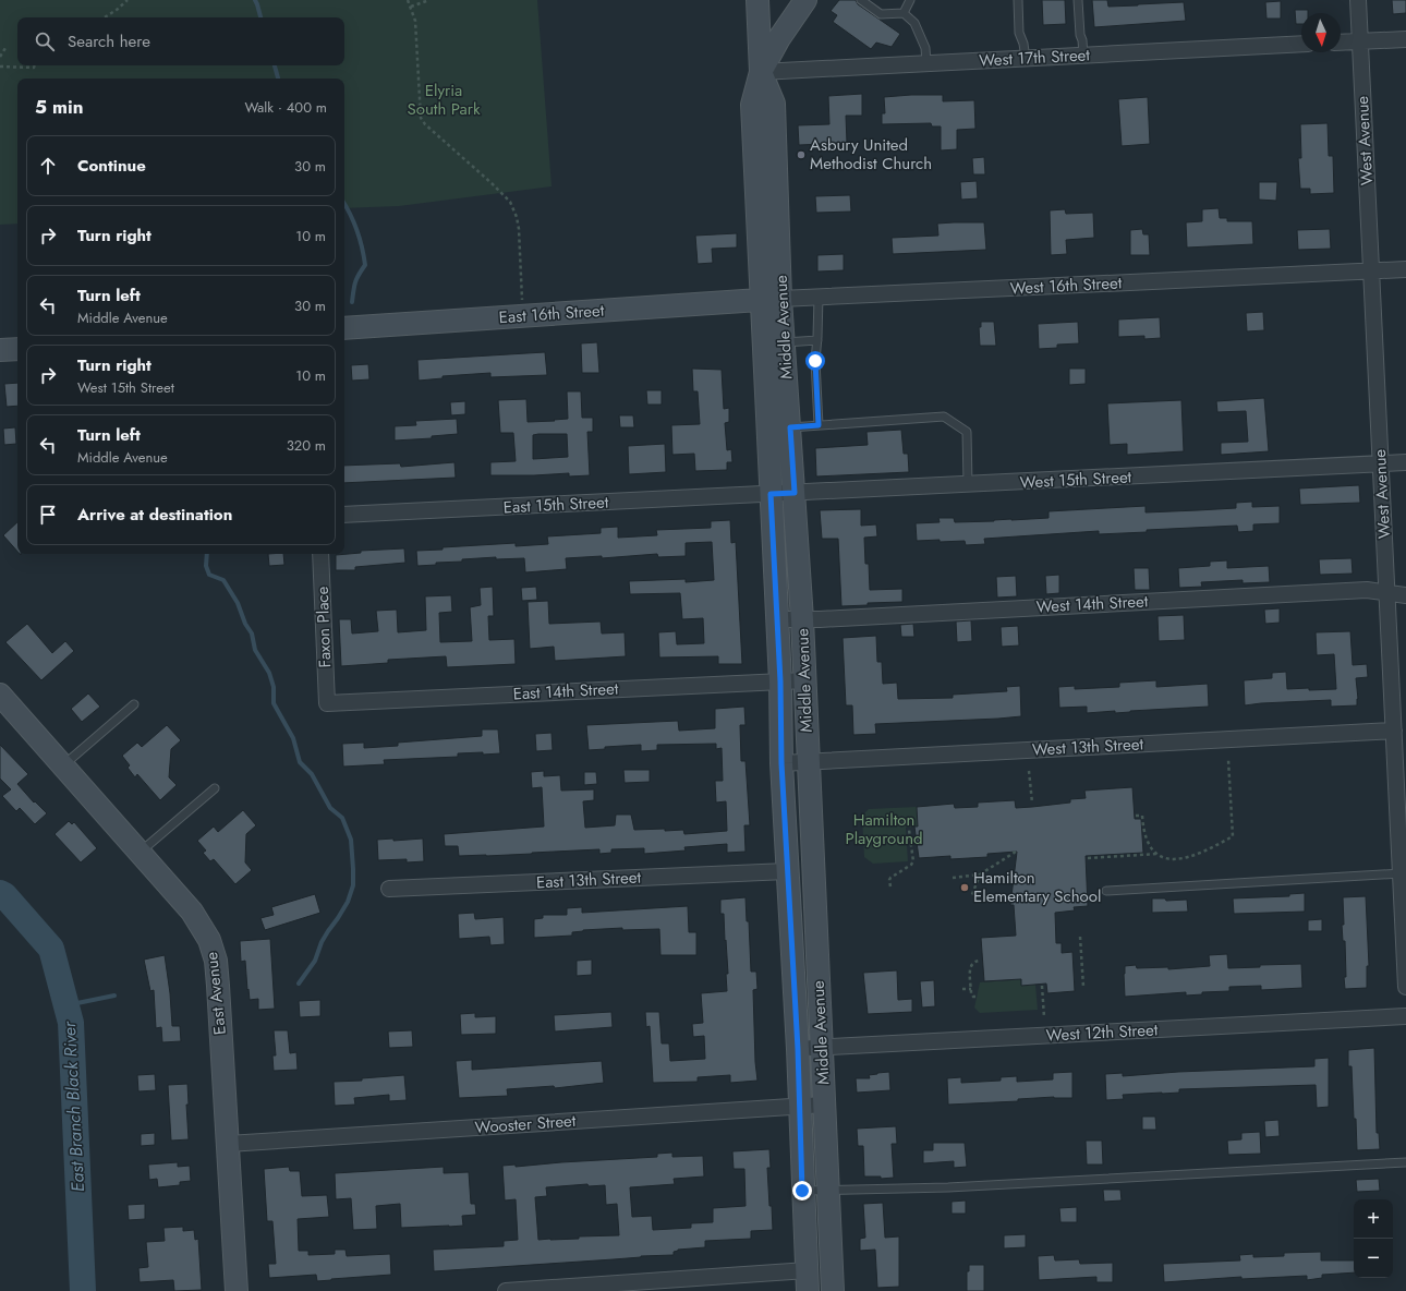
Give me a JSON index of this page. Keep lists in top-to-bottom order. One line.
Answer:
{"streets":{"main road":["East 16th Street","Middle Avenue","East Avenue"],"street":["West 17th Street","West Avenue","West 16th Street","West 15th Street","East 15th Street","West 14th Street","Faxon Place","East 14th Street","West 13th Street","East 13th Street","West 12th Street","Wooster Street"]},"crossings":[["West 17th Street","Middle Avenue"],["West Avenue","West 16th Street"],["West Avenue","West 15th Street"],["West Avenue","West 14th Street"],["West Avenue","West 13th Street"],["West 16th Street","East 16th Street"],["West 16th Street","Middle Avenue"],["East 16th Street","Middle Avenue"],["Middle Avenue","West 15th Street"],["Middle Avenue","East 15th Street"],["Middle Avenue","West 14th Street"],["Middle Avenue","East 14th Street"],["Middle Avenue","West 13th Street"],["Middle Avenue","East 13th Street"],["Middle Avenue","West 12th Street"],["Middle Avenue","Wooster Street"],["West 15th Street","East 15th Street"],["Faxon Place","East 14th Street"],["East Avenue","Wooster Street"]],"water":["East Branch Black River"],"parks":["Elyria South Park","Hamilton Playground"],"places":["Asbury United Methodist Church","Hamilton Elementary School"],"north":"bottom","page":{"search":"Search here","heading":["5 min","Walk · 400 m"],"list":[["Continue","30 m"],["Turn right","10 m"],["Turn left","Middle Avenue","30 m"],["Turn right","West 15th Street","10 m"],["Turn left","Middle Avenue","320 m"],"Arrive at destination"],"map_buttons":["+","−"]}}
